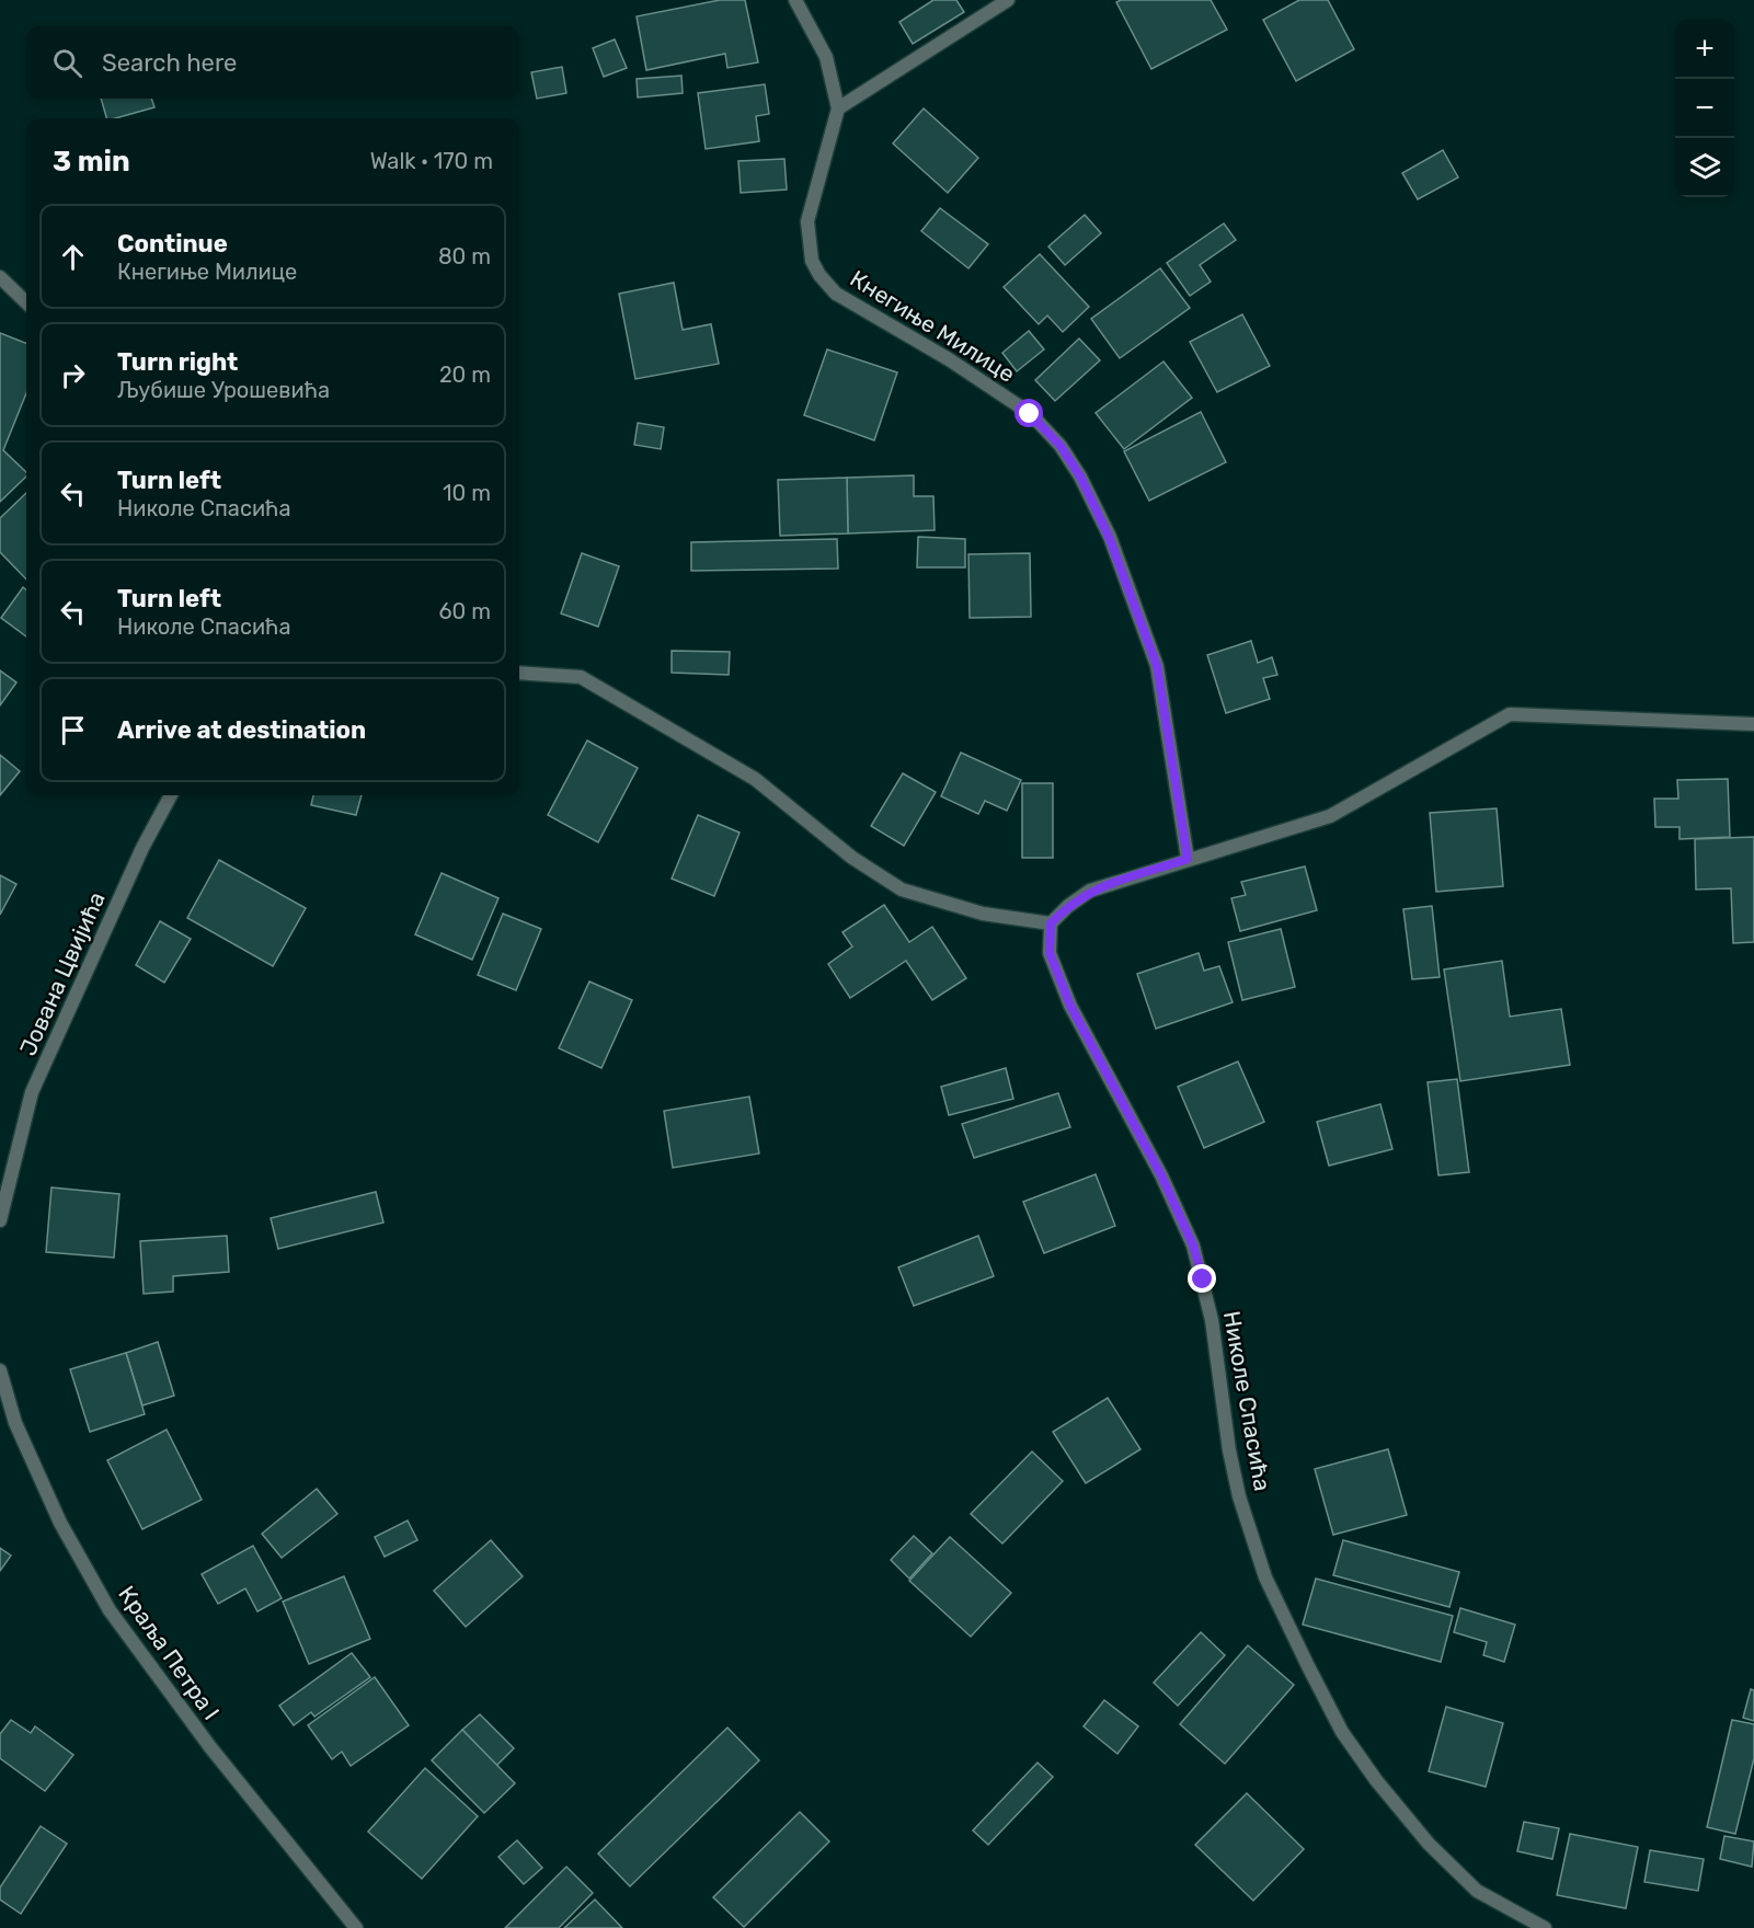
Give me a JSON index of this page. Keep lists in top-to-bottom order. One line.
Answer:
{"streets":{"street":["Кнегиње Милице","Јована Цвијића","Николе Спасића","Краља Петра I"]},"page":{"map_buttons":["+","−"],"search":"Search here","heading":["3 min","Walk · 170 m"],"list":[["Continue","Кнегиње Милице","80 m"],["Turn right","Љубише Урошевића","20 m"],["Turn left","Николе Спасића","10 m"],["Turn left","Николе Спасића","60 m"],"Arrive at destination"]}}
